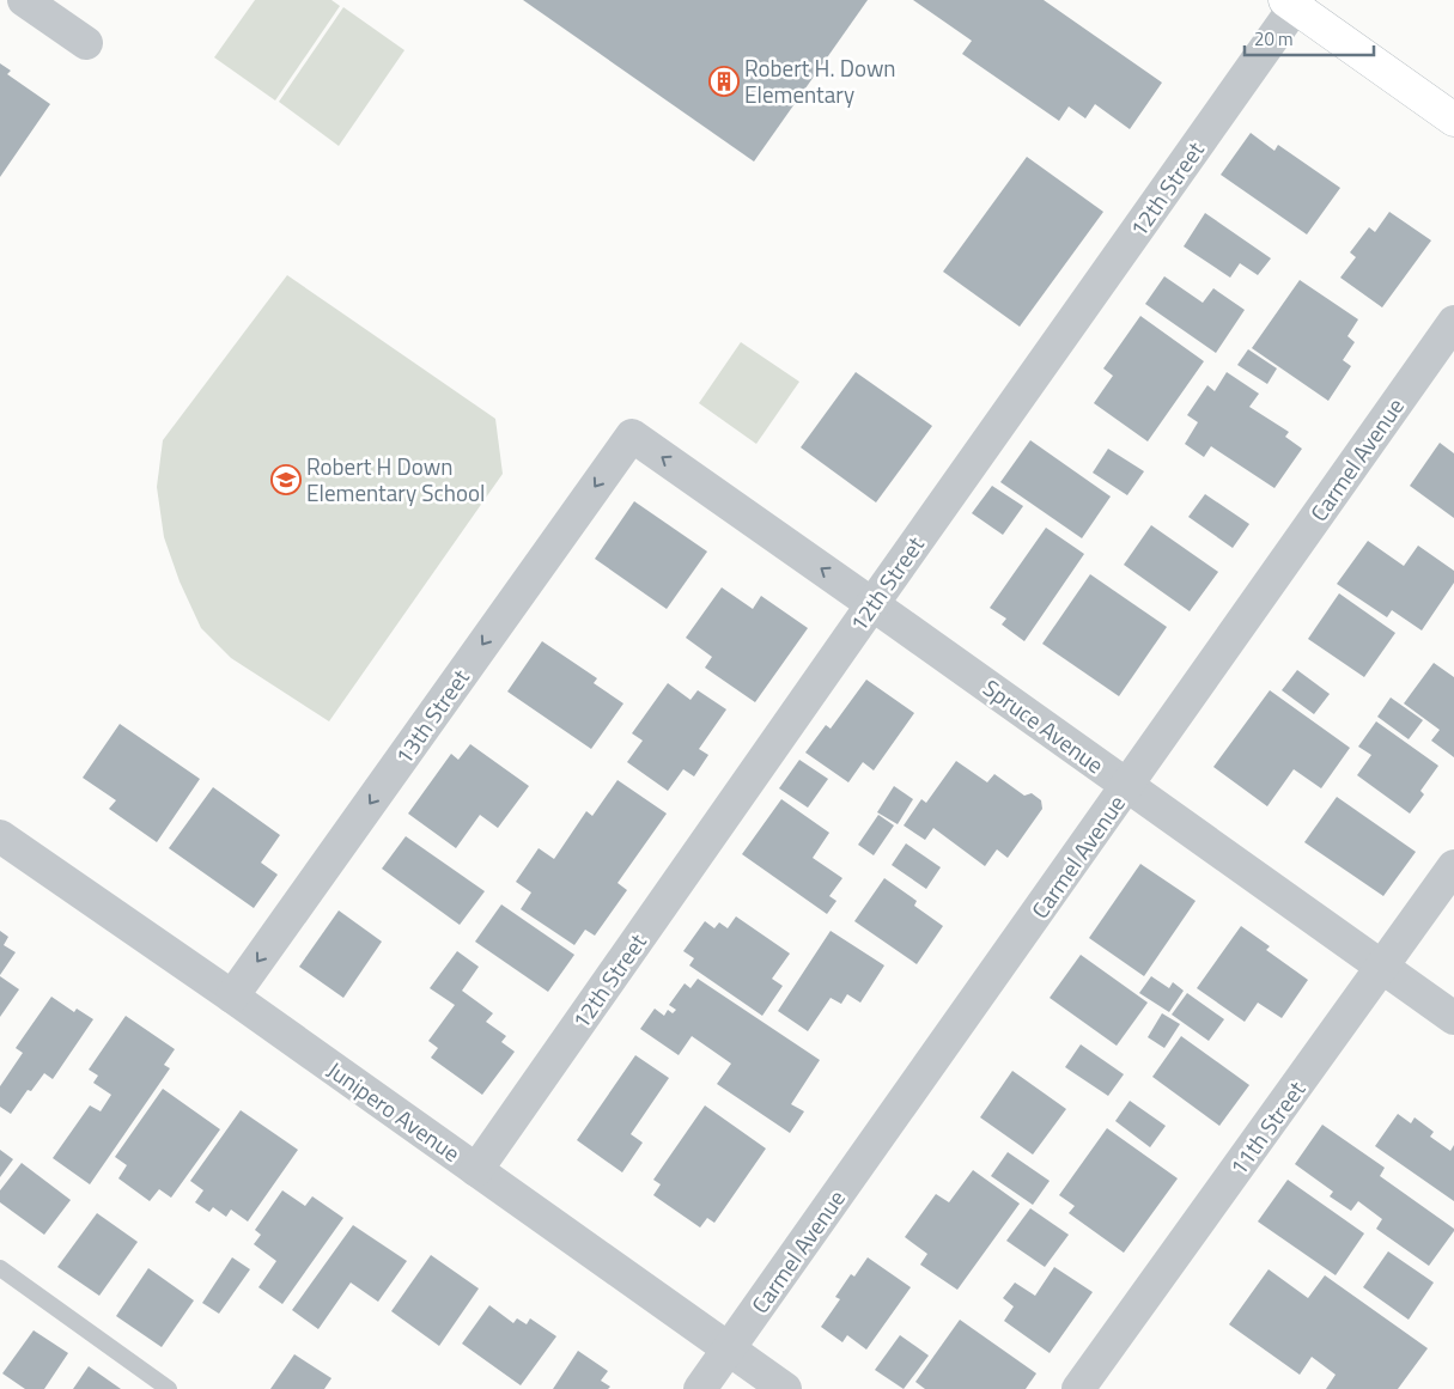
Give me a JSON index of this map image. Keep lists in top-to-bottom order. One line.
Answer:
{"streets":{"street":["12th Street","Carmel Avenue","13th Street","Spruce Avenue","Junipero Avenue","11th Street"]},"crossings":[["12th Street","Spruce Avenue"],["12th Street","Junipero Avenue"],["Carmel Avenue","Spruce Avenue"],["Carmel Avenue","Junipero Avenue"],["13th Street","Spruce Avenue"],["13th Street","Junipero Avenue"],["Spruce Avenue","11th Street"]],"one_way":["13th Street"],"places":{"building":["Robert H. Down Elementary"],"school or university":["Robert H Down Elementary School"]},"scale_bar":"20 m"}
